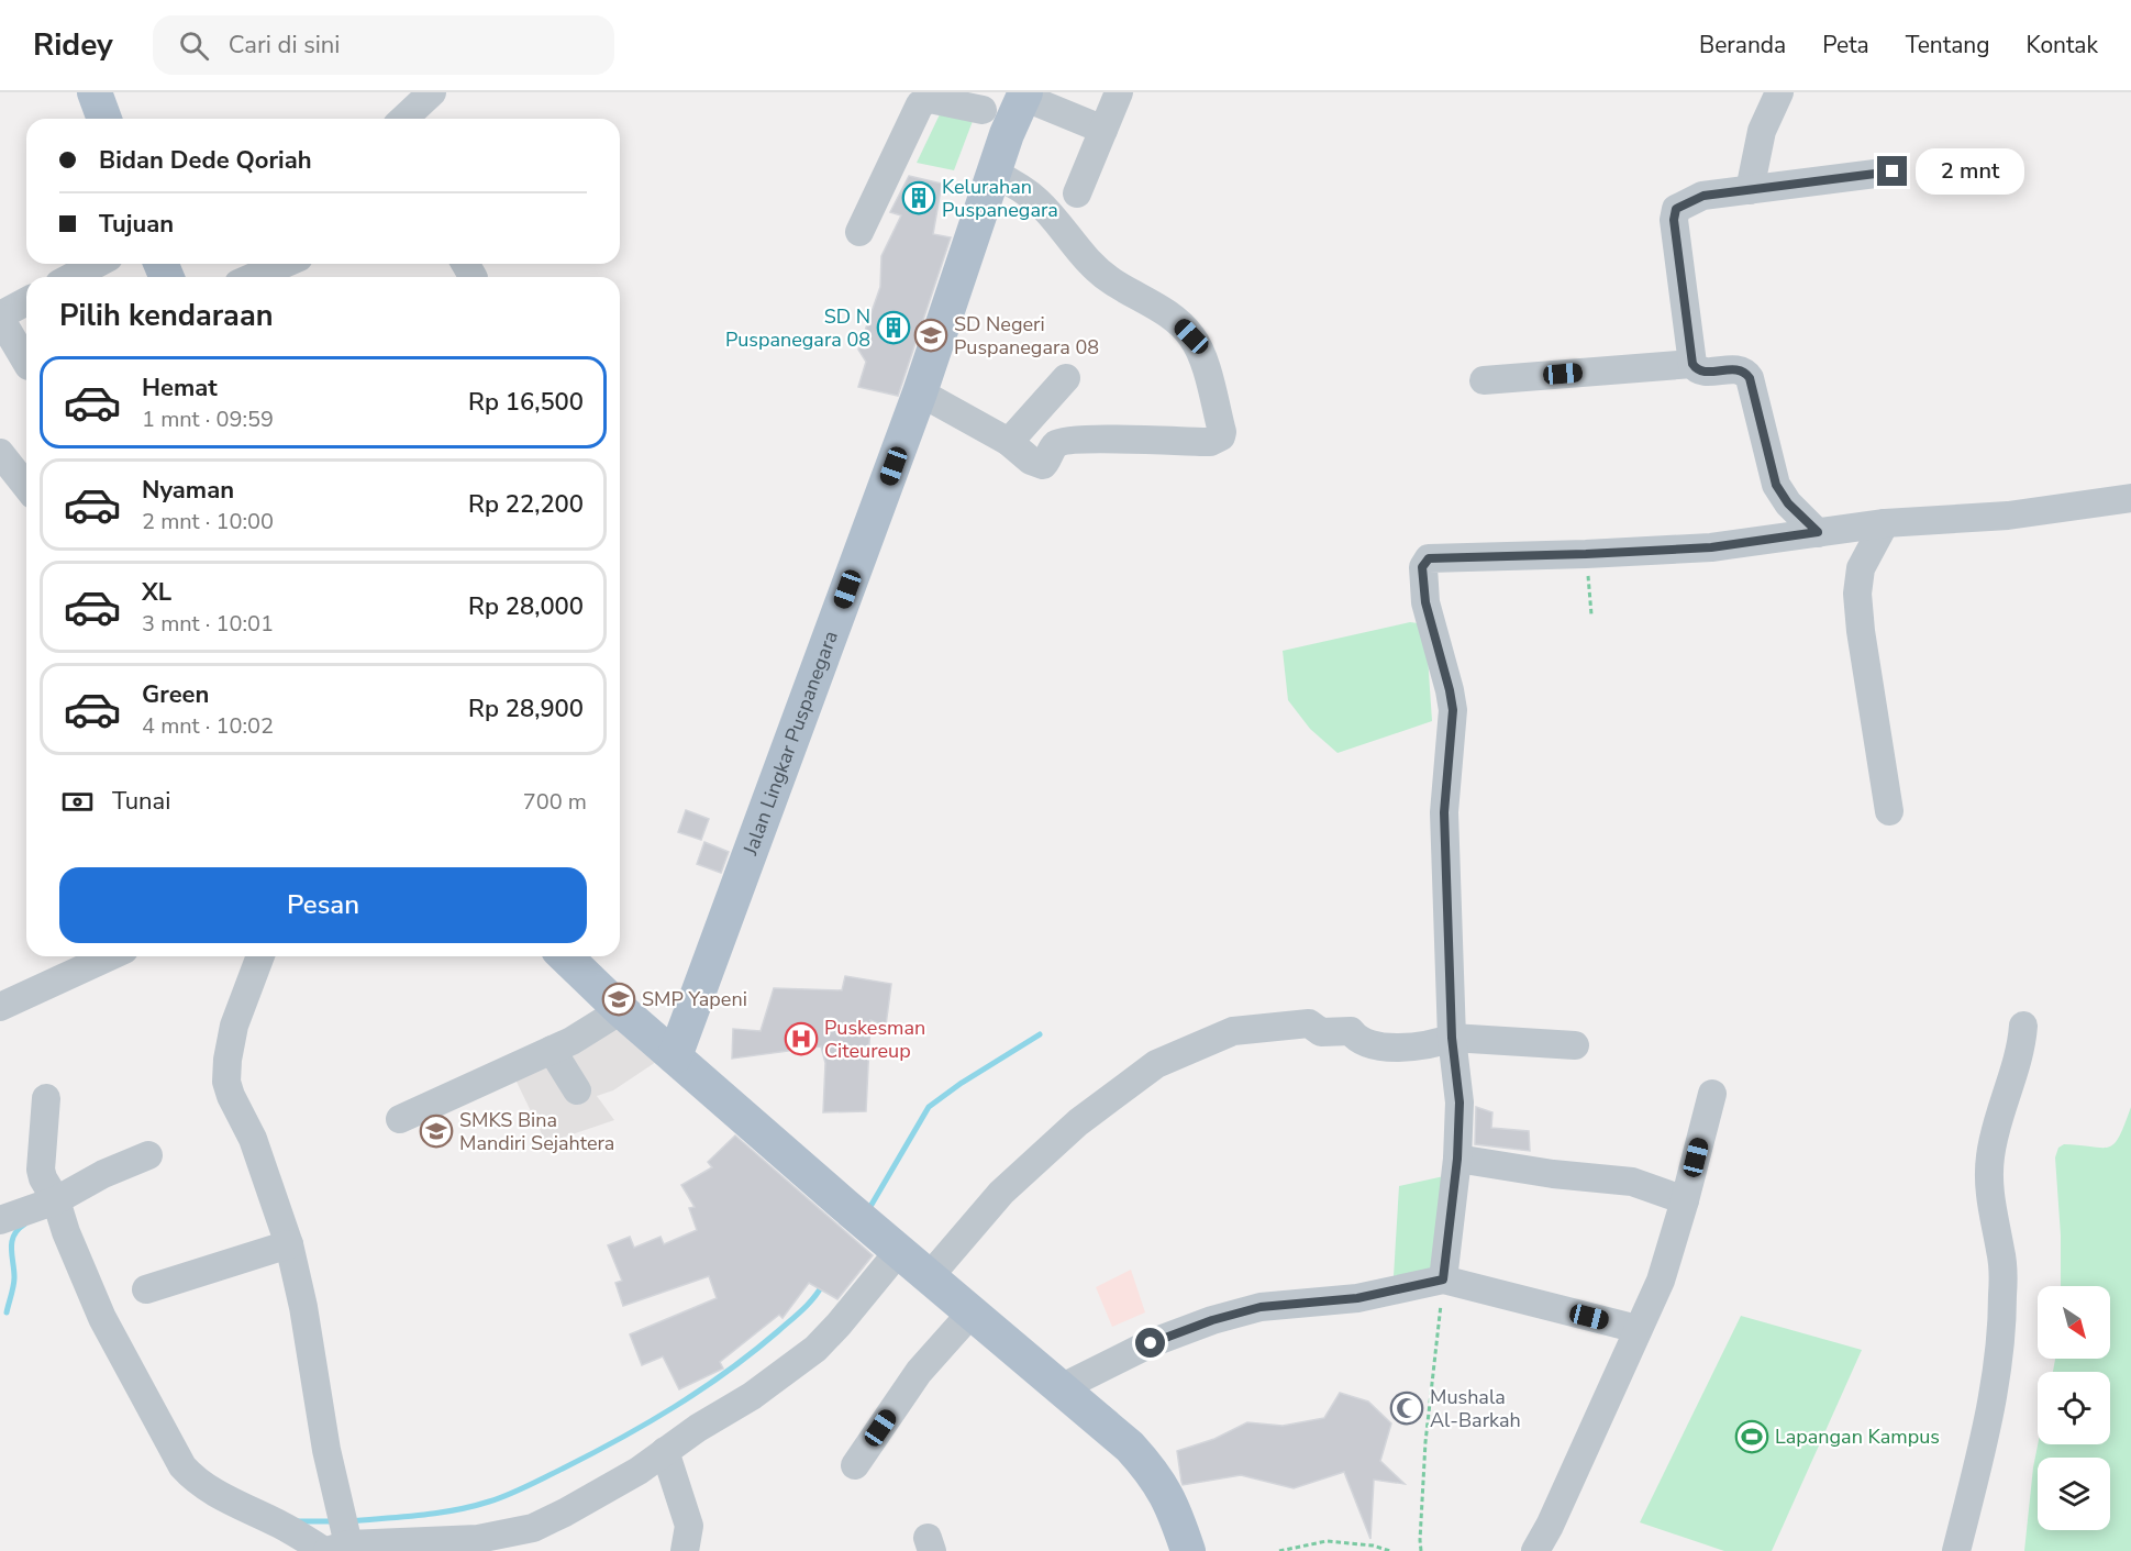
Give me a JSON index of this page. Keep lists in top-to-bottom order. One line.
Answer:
{"streets":{"main road":["Jalan Lingkar Puspanegara"]},"places":{"building":["Kelurahan Puspanegara","SD N Puspanegara 08"],"school or university":["SD Negeri Puspanegara 08","SMP Yapeni","SMKS Bina Mandiri Sejahtera"],"hospital":["Puskesman Citeureup"],"mosque":["Mushala Al-Barkah"],"sports":["Lapangan Kampus"]},"north":"bottom right","page":{"header":"Ridey","search":"Cari di sini","nav":["Beranda","Peta","Tentang","Kontak"],"banner":["Bidan Dede Qoriah","Tujuan"],"bubble":"2 mnt","heading":"Pilih kendaraan","list":[{"name":"Hemat","note":"1 mnt · 09:59","value":"Rp 16,500"},{"name":"Nyaman","note":"2 mnt · 10:00","value":"Rp 22,200"},{"name":"XL","note":"3 mnt · 10:01","value":"Rp 28,000"},{"name":"Green","note":"4 mnt · 10:02","value":"Rp 28,900"}],"pay":["Tunai","700 m"],"buttons":"Pesan"}}
